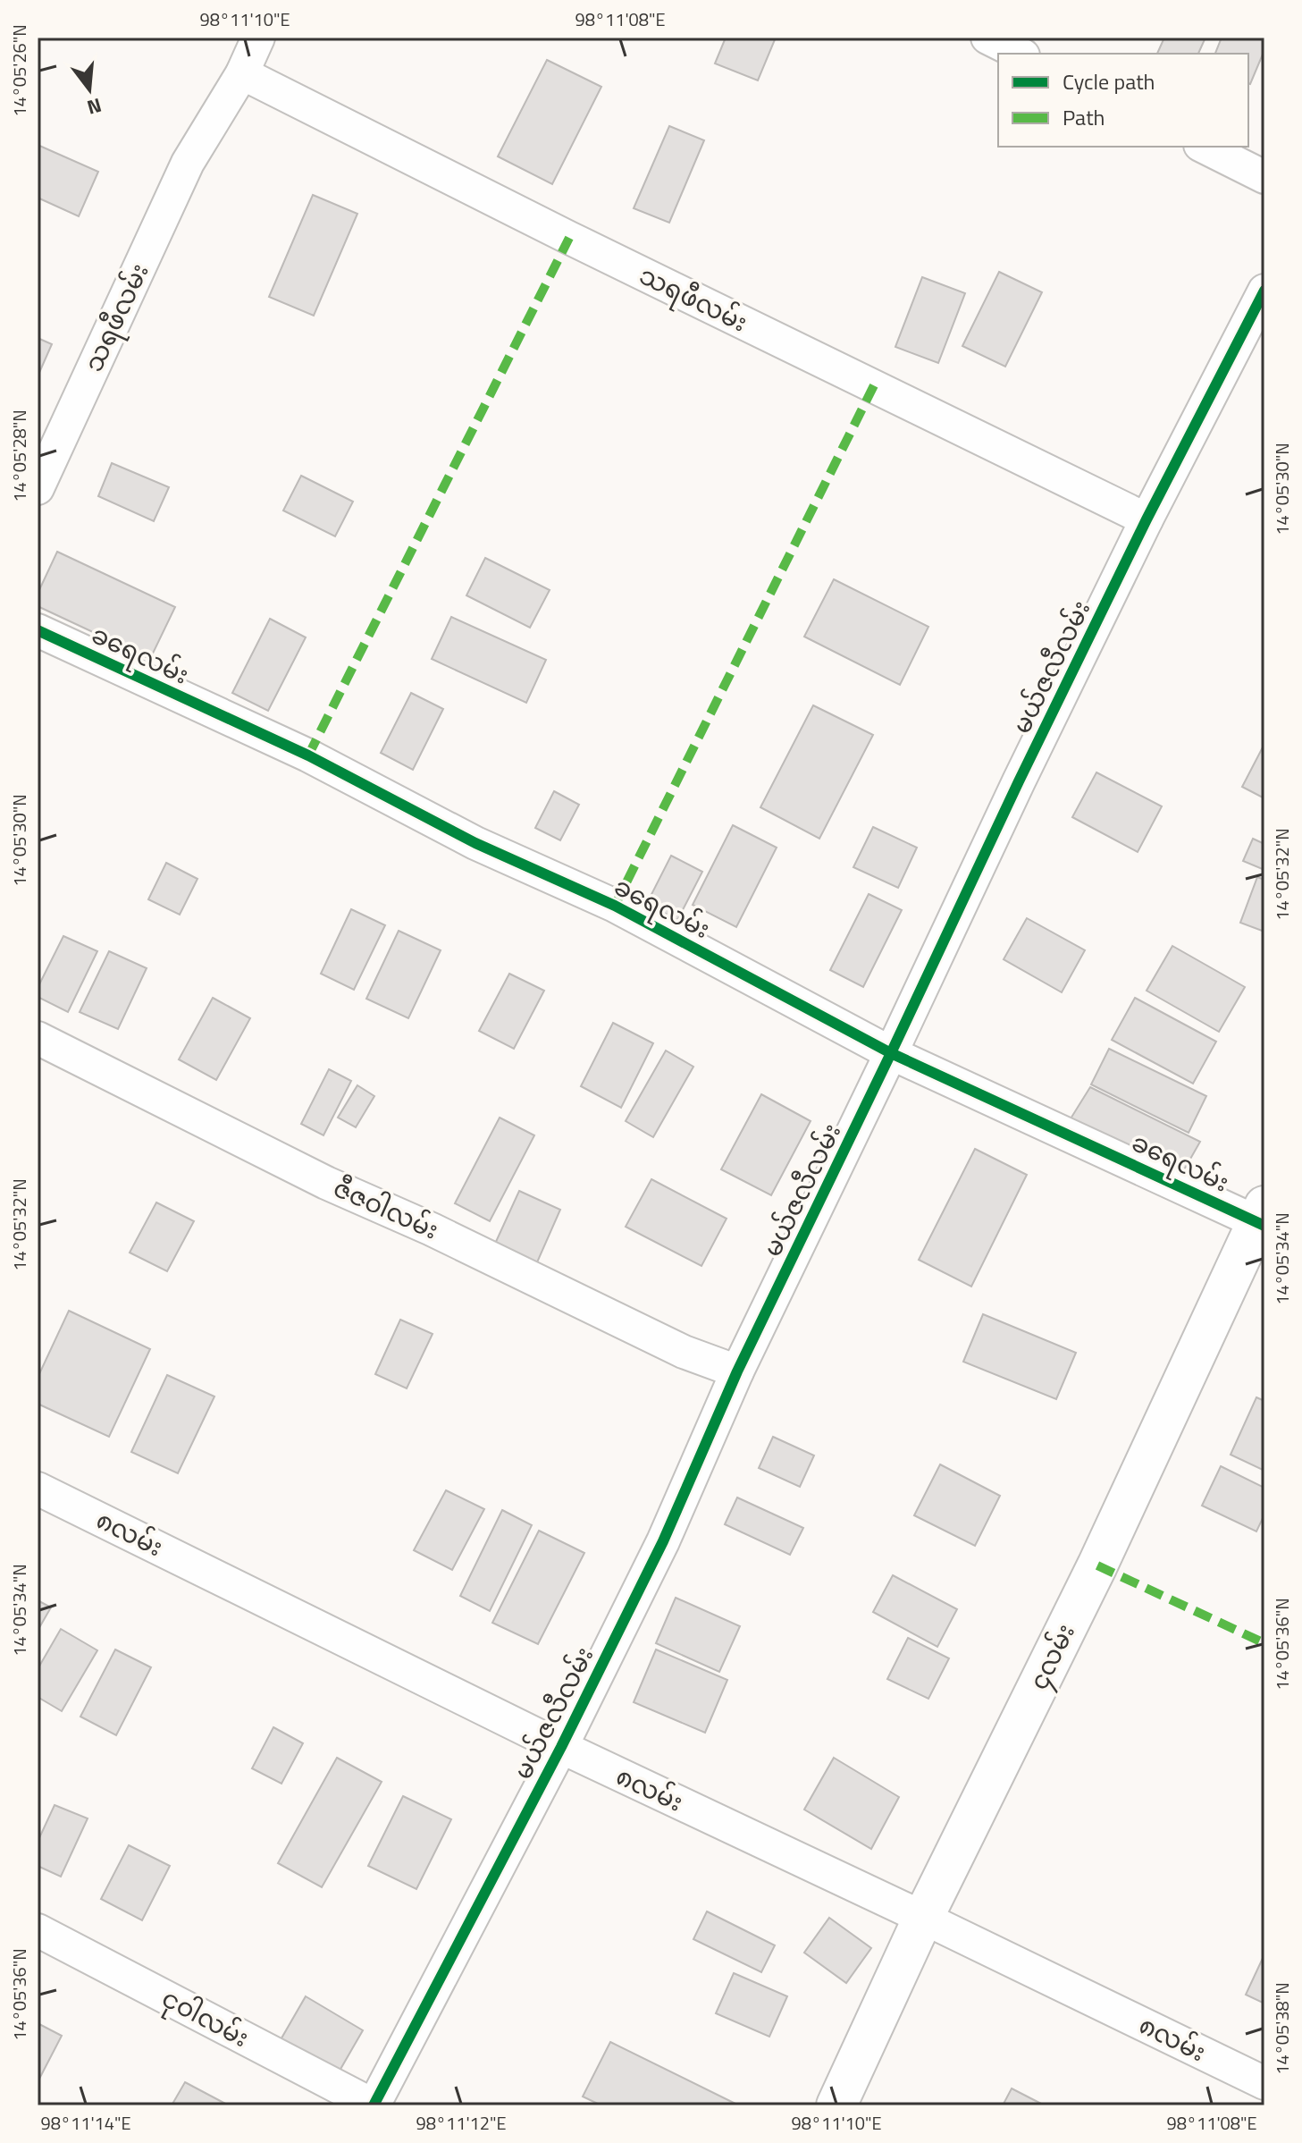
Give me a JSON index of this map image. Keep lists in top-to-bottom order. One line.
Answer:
{"streets":{"street":["သရဖီလမ်း","ခရေလမ်း","မယ်ဇလီလမ်း","ဇီဇဝါလမ်း","၈လမ်း","၄လမ်း","ငုဝါလမ်း"]},"crossings":[["သရဖီလမ်း","မယ်ဇလီလမ်း"],["ခရေလမ်း","မယ်ဇလီလမ်း"],["ခရေလမ်း","၄လမ်း"],["မယ်ဇလီလမ်း","ဇီဇဝါလမ်း"],["မယ်ဇလီလမ်း","၈လမ်း"],["မယ်ဇလီလမ်း","ငုဝါလမ်း"],["၈လမ်း","၄လမ်း"]],"legend":["Cycle path","Path"],"north":"bottom","coordinates":["98°11'10\"E","98°11'08\"E","14°05'26\"N","14°05'28\"N","14°05'30\"N","14°05'32\"N","14°05'34\"N","14°05'36\"N","14°05'38\"N","98°11'14\"E","98°11'12\"E"]}
